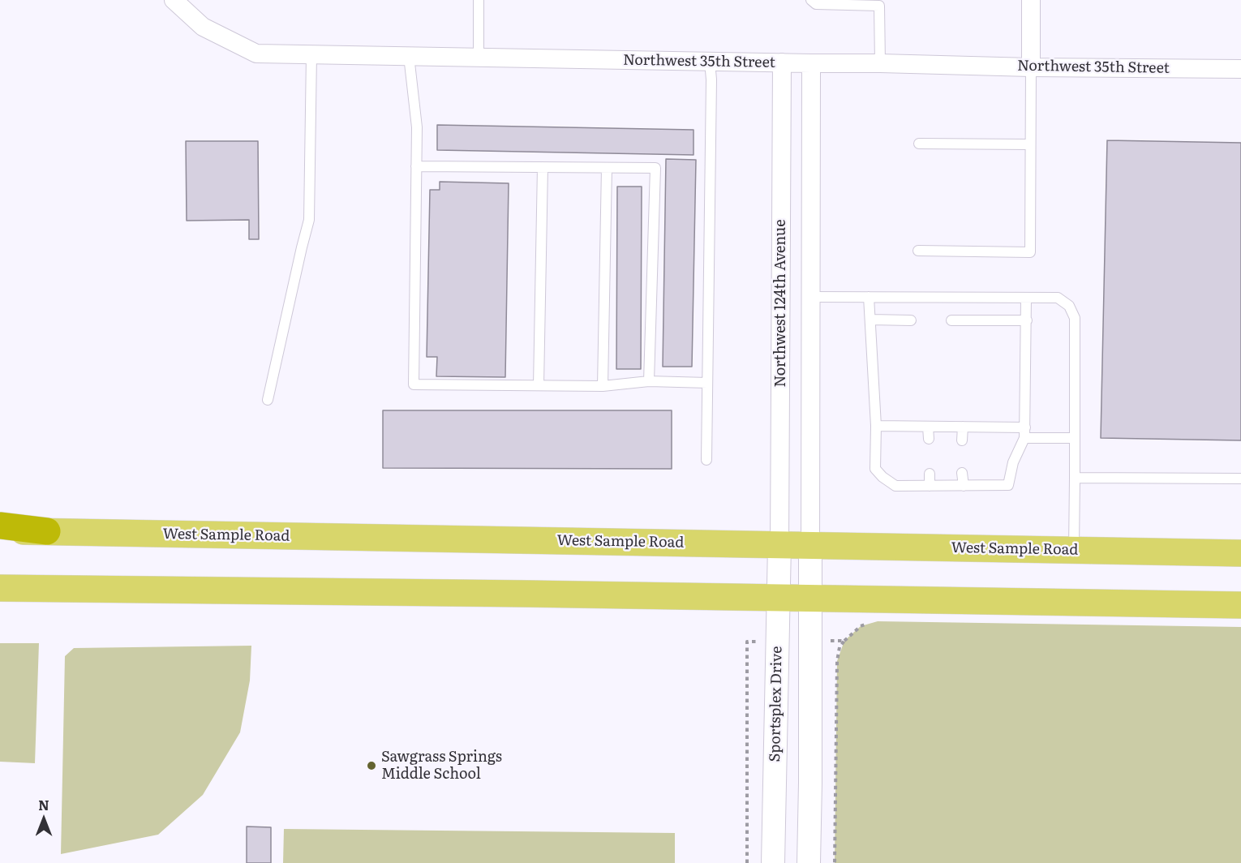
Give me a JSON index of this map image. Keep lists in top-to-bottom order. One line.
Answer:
{"streets":{"main road":["West Sample Road"],"street":["Northwest 35th Street","Northwest 124th Avenue","Sportsplex Drive"]},"crossings":[["Northwest 35th Street","Northwest 124th Avenue"],["Northwest 124th Avenue","West Sample Road"],["Northwest 124th Avenue","Sportsplex Drive"],["West Sample Road","Sportsplex Drive"]],"places":["Sawgrass Springs Middle School"],"north":"top"}
